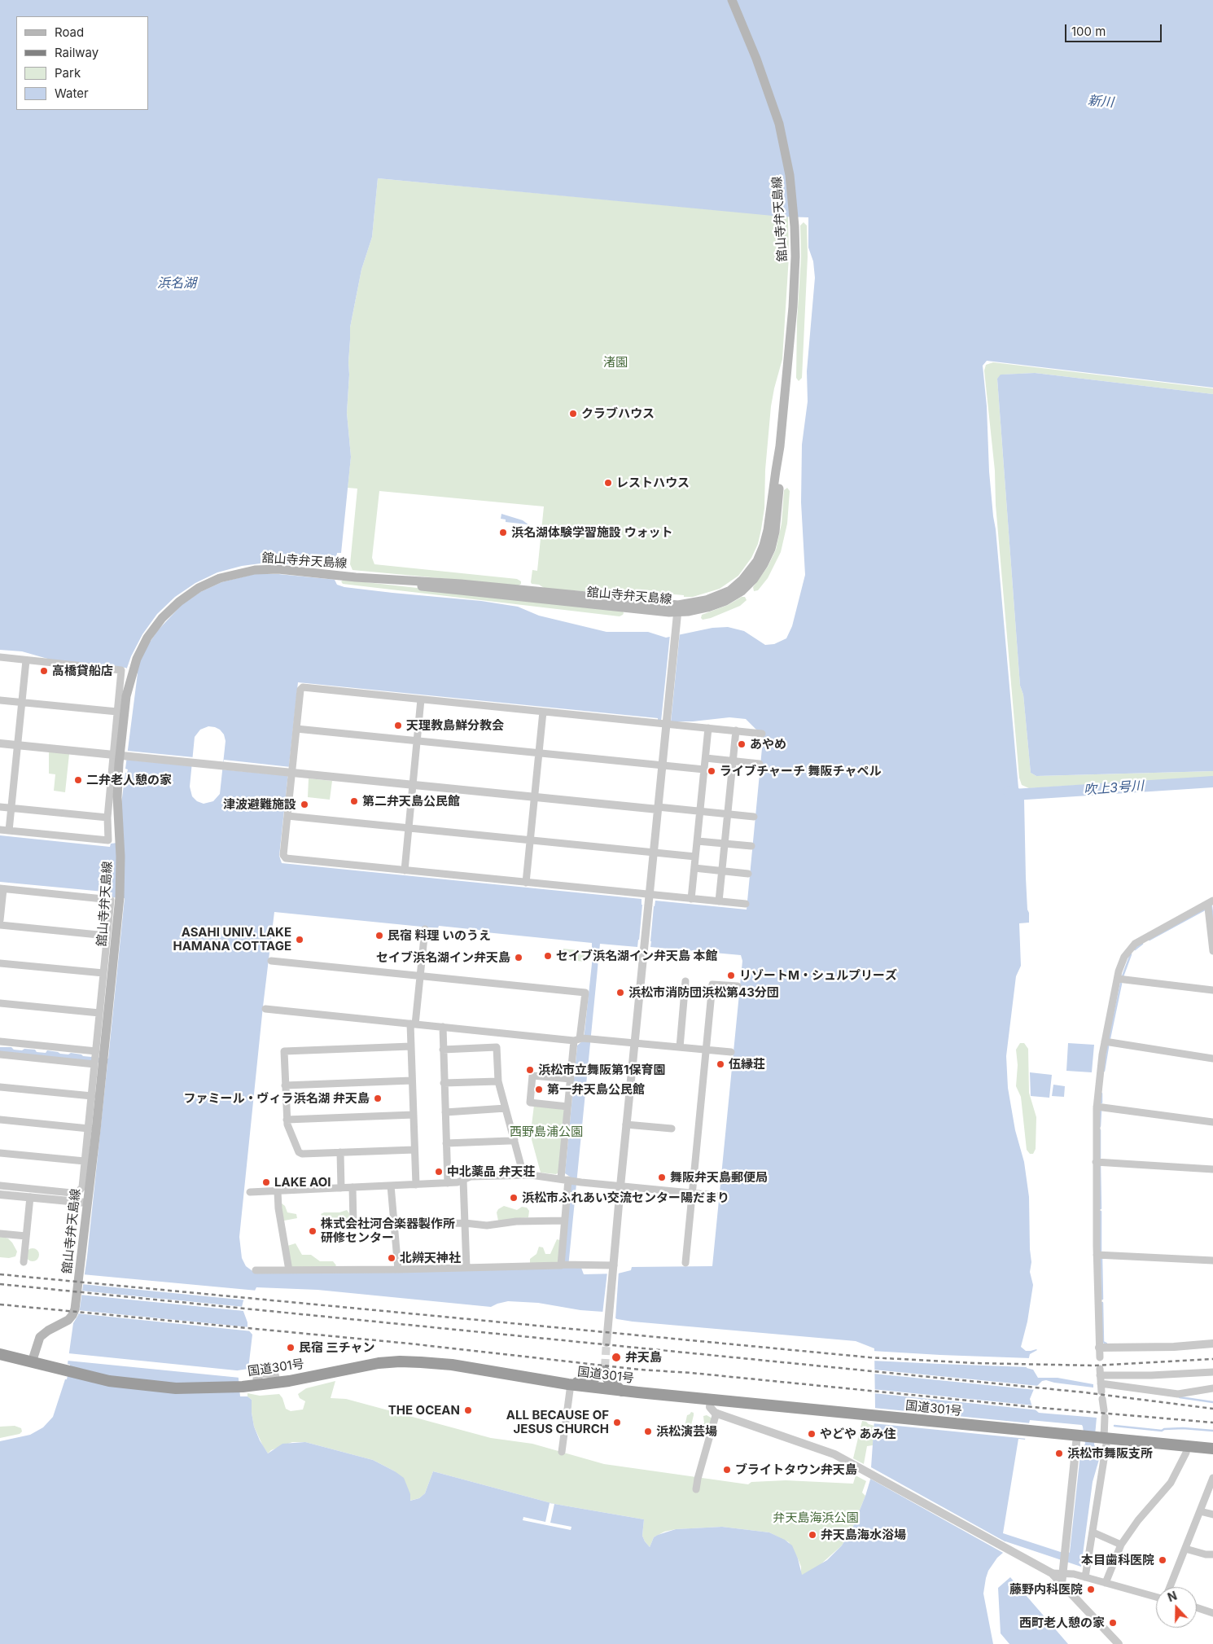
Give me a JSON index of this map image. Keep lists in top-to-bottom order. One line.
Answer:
{"streets":{"highway":["国道301号"],"main road":["舘山寺弁天島線"]},"crossings":[["舘山寺弁天島線","国道301号"]],"water":["新川","浜名湖","吹上3号川"],"parks":["渚園","西野島浦公園","弁天島海浜公園"],"places":["クラブハウス","レストハウス","浜名湖体験学習施設 ウォット","高橋貸船店","天理教島鮮分教会","あやめ","ライブチャーチ 舞阪チャペル","二弁老人憩の家","第二弁天島公民館","津波避難施設","民宿 料理 いのうえ","ASAHI UNIV. LAKE HAMANA COTTAGE","セイブ浜名湖イン弁天島 本館","セイブ浜名湖イン弁天島","リゾートM・シュルプリーズ","浜松市消防団浜松第43分団","伍縁荘","浜松市立舞阪第1保育園","第一弁天島公民館","ファミール・ヴィラ浜名湖 弁天島","中北薬品 弁天荘","舞阪弁天島郵便局","LAKE AOI","浜松市ふれあい交流センター陽だまり","株式会社河合楽器製作所 研修センター","北辨天神社","民宿 三チャン","弁天島","THE OCEAN","ALL BECAUSE OF JESUS CHURCH","浜松演芸場","やどや あみ住","浜松市舞阪支所","ブライトタウン弁天島","弁天島海水浴場","本目歯科医院","藤野内科医院","西町老人憩の家"],"legend":["Road","Railway","Park","Water"],"scale_bar":"100 m","north":"top"}
